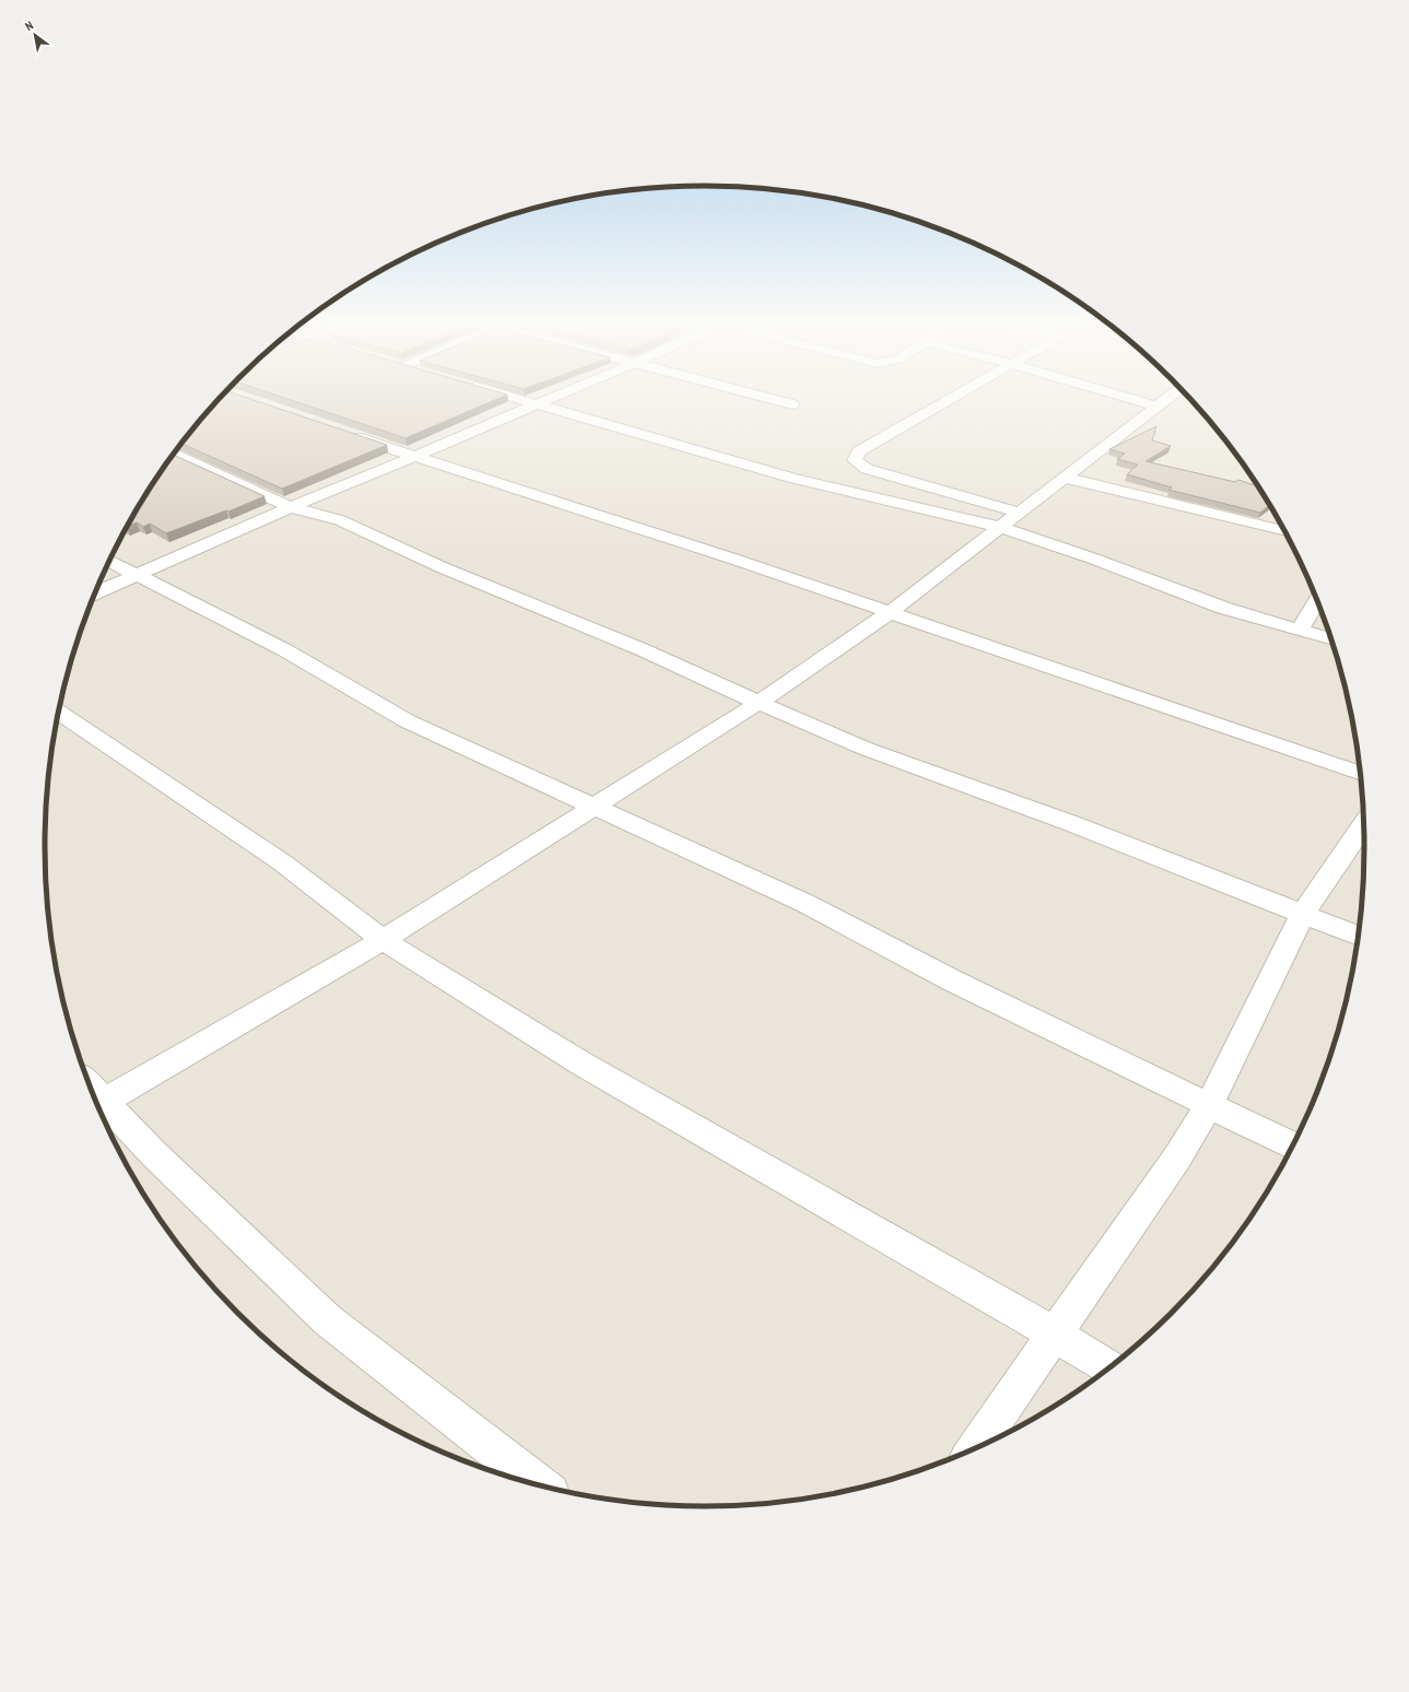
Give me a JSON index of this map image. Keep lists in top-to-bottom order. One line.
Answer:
{"north":"top left"}
